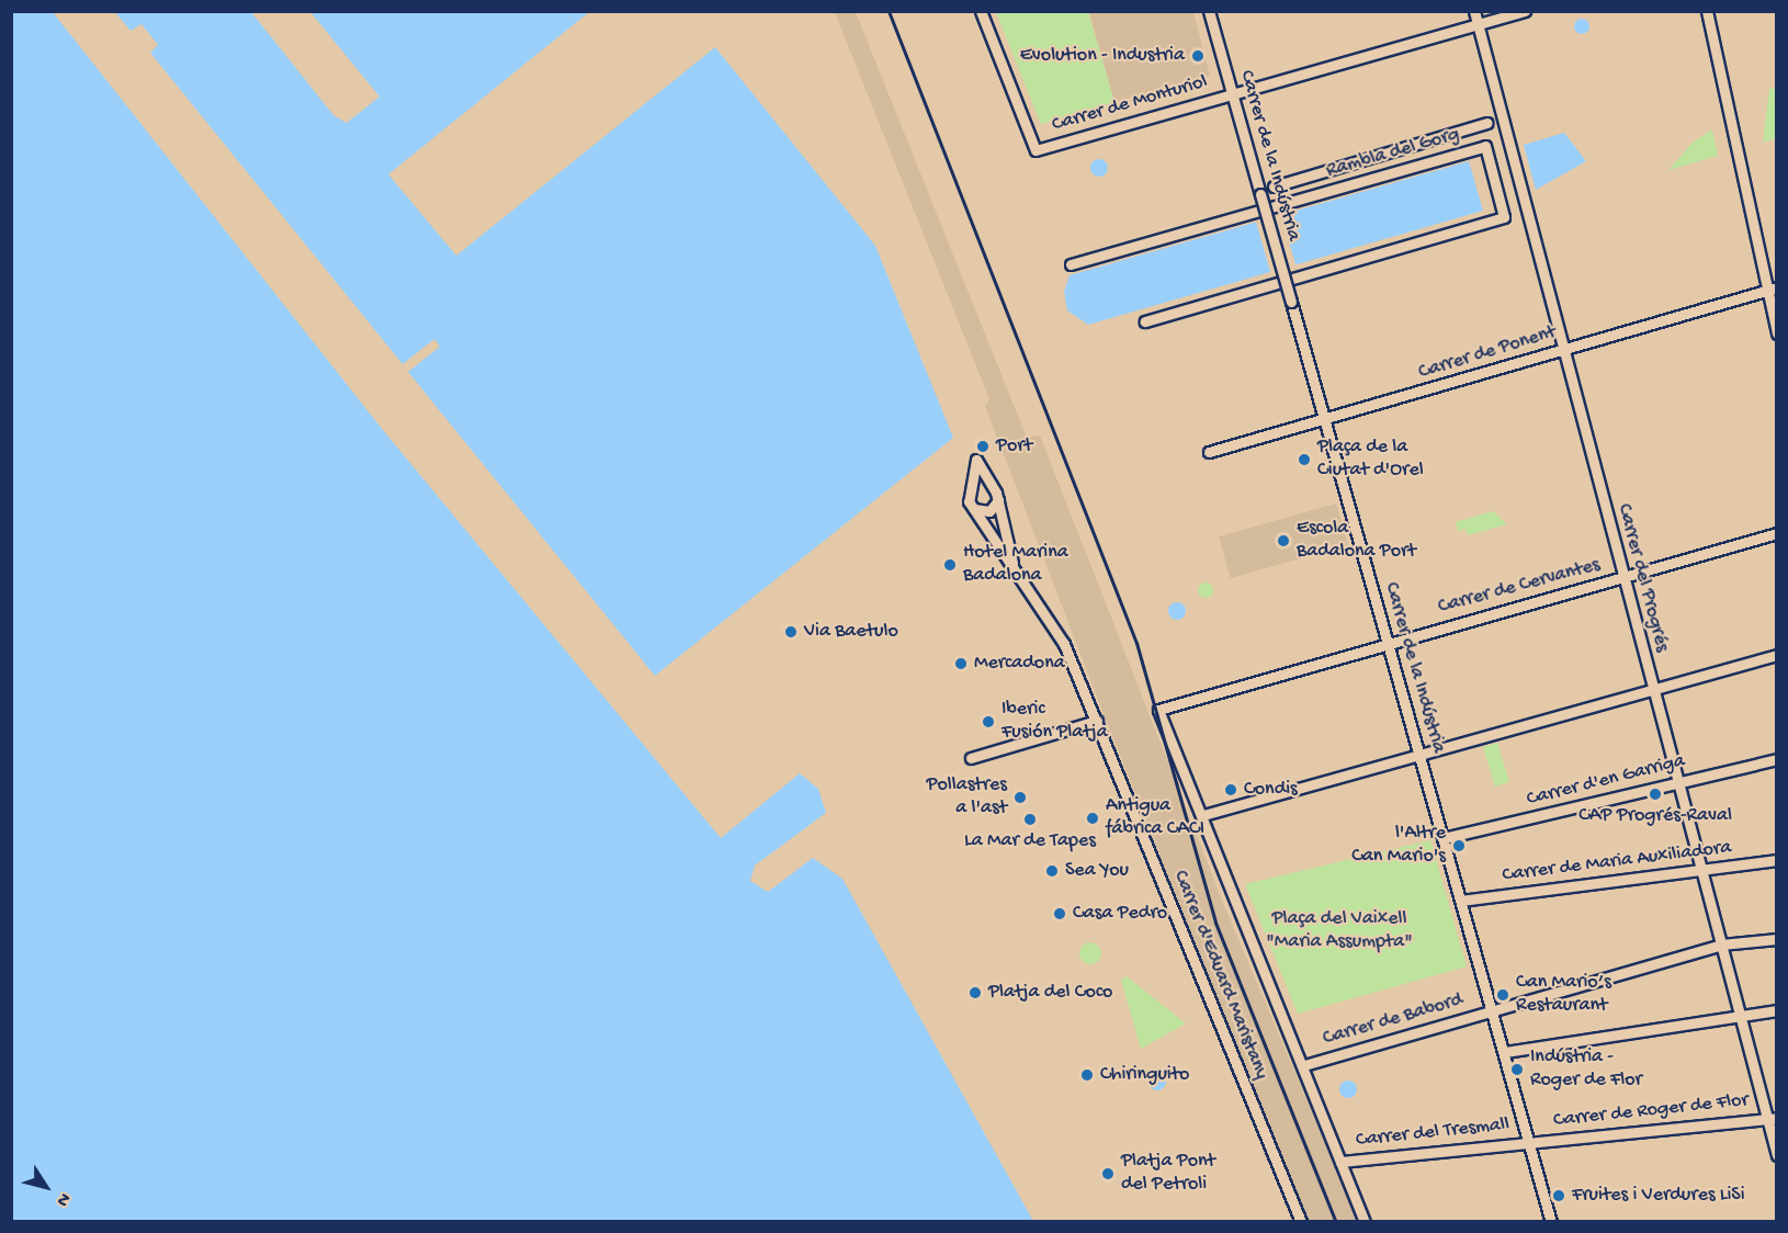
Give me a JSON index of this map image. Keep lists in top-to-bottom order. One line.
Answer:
{"streets":{"street":["Carrer de Monturiol","Rambla del Gorg","Carrer de la Indústria","Carrer de Ponent","Carrer del Progrés","Carrer de Cervantes","Carrer d'en Garriga","Carrer de Maria Auxiliadora","Carrer d'Eduard Maristany","Carrer de Babord","Carrer de Roger de Flor","Carrer del Tresmall"]},"crossings":[["Carrer de Monturiol","Carrer de la Indústria"],["Carrer de Monturiol","Carrer del Progrés"],["Carrer de la Indústria","Carrer de Ponent"],["Carrer de la Indústria","Carrer de Cervantes"],["Carrer de la Indústria","Carrer d'en Garriga"],["Carrer de la Indústria","Carrer de Maria Auxiliadora"],["Carrer de la Indústria","Carrer de Babord"],["Carrer de la Indústria","Carrer de Roger de Flor"],["Carrer de la Indústria","Carrer del Tresmall"],["Carrer de Ponent","Carrer del Progrés"],["Carrer del Progrés","Carrer de Cervantes"],["Carrer del Progrés","Carrer d'en Garriga"],["Carrer del Progrés","Carrer de Maria Auxiliadora"],["Carrer del Progrés","Carrer de Babord"],["Carrer del Progrés","Carrer de Roger de Flor"],["Carrer de Roger de Flor","Carrer del Tresmall"]],"parks":["Plaça del Vaixell \"Maria Assumpta\""],"places":["Evolution - Industria","Port","Plaça de la Ciutat d'Orel","Escola Badalona Port","Hotel Marina Badalona","Via Baetulo","Mercadona","Iberic Fusión Platja","Condis","CAP Progrés-Raval","Pollastres a l'ast","Antigua fábrica CACI","La Mar de Tapes","l'Altre Can Mario's","Sea You","Casa Pedro","Platja del Coco","Can Mario’s Restaurant","Indústria - Roger de Flor","Chiringuito","Platja Pont del Petroli","Fruites i Verdures LiSi"],"north":"bottom right"}
